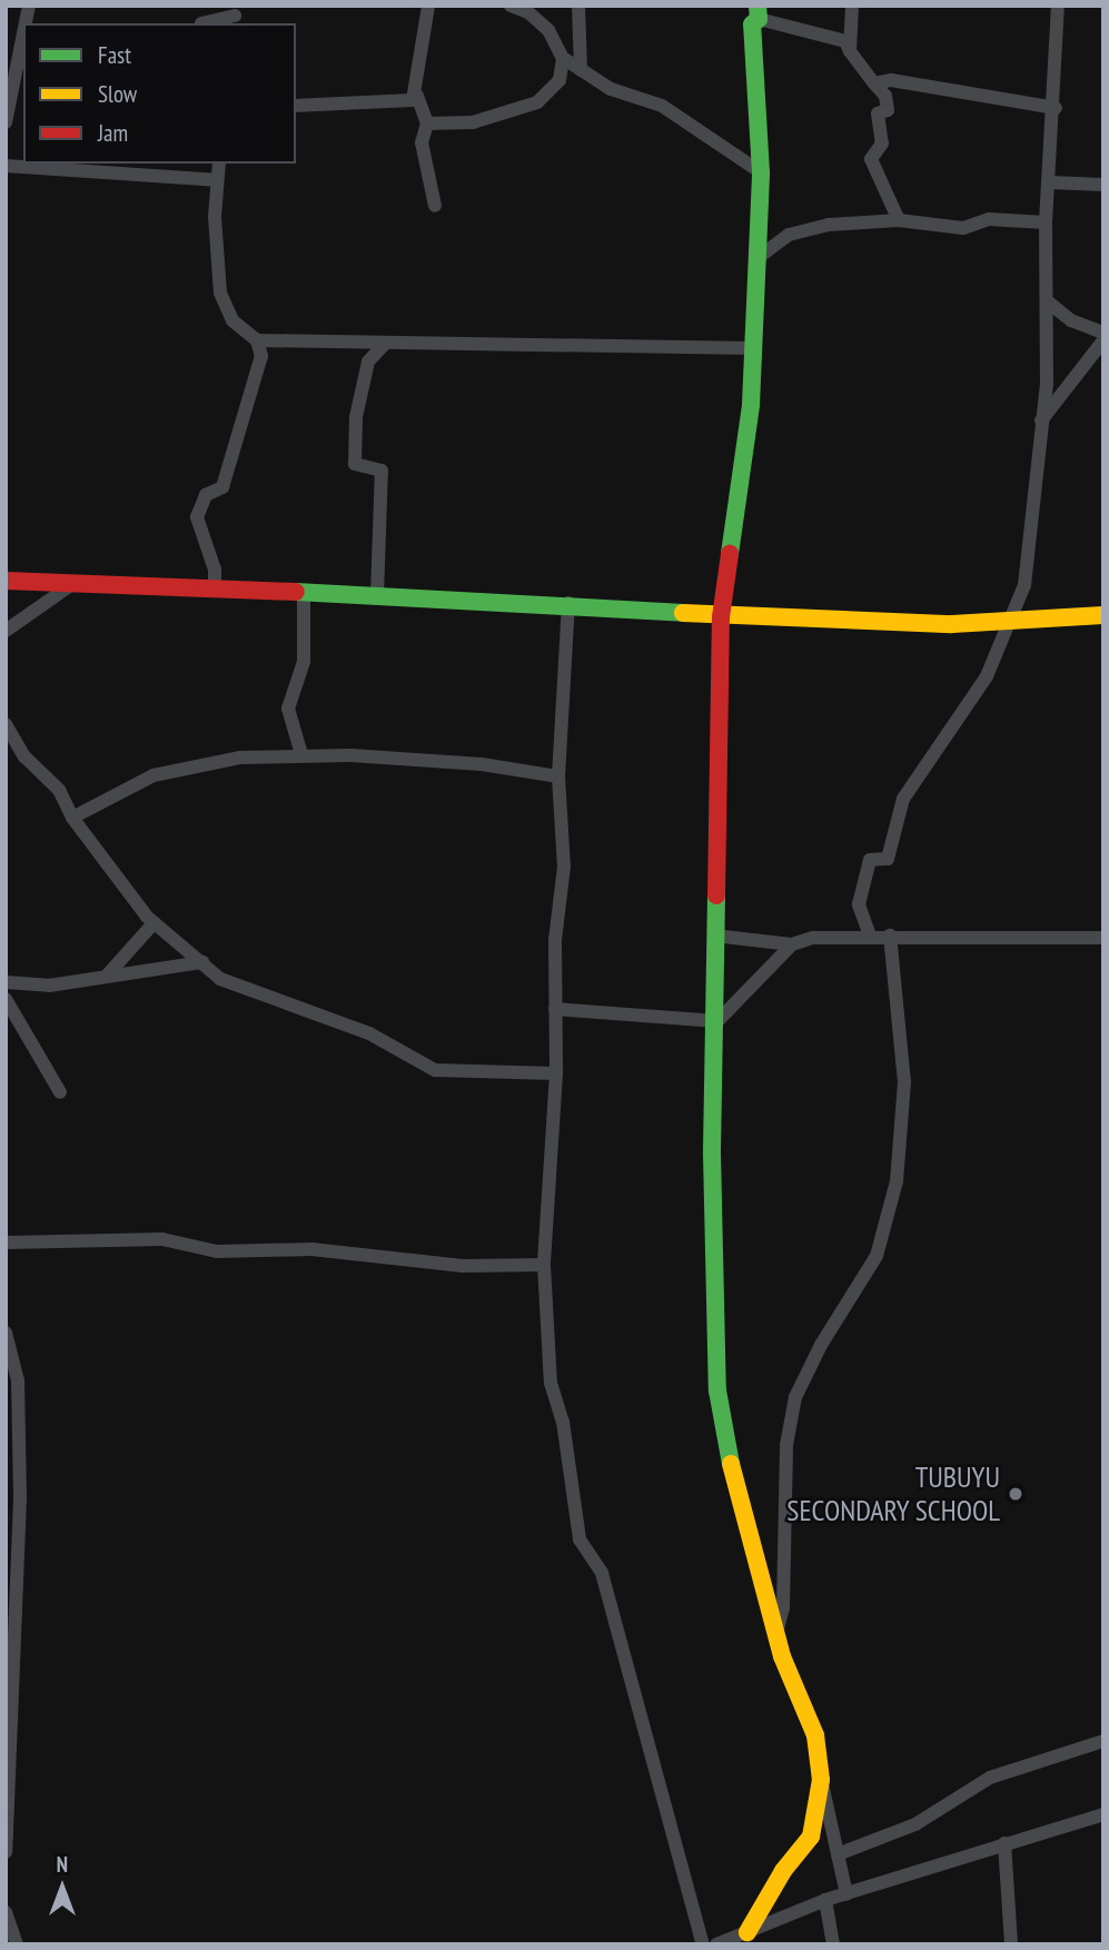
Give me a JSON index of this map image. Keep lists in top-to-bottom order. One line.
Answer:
{"places":["TUBUYU SECONDARY SCHOOL"],"legend":["Fast","Slow","Jam"],"north":"top"}
